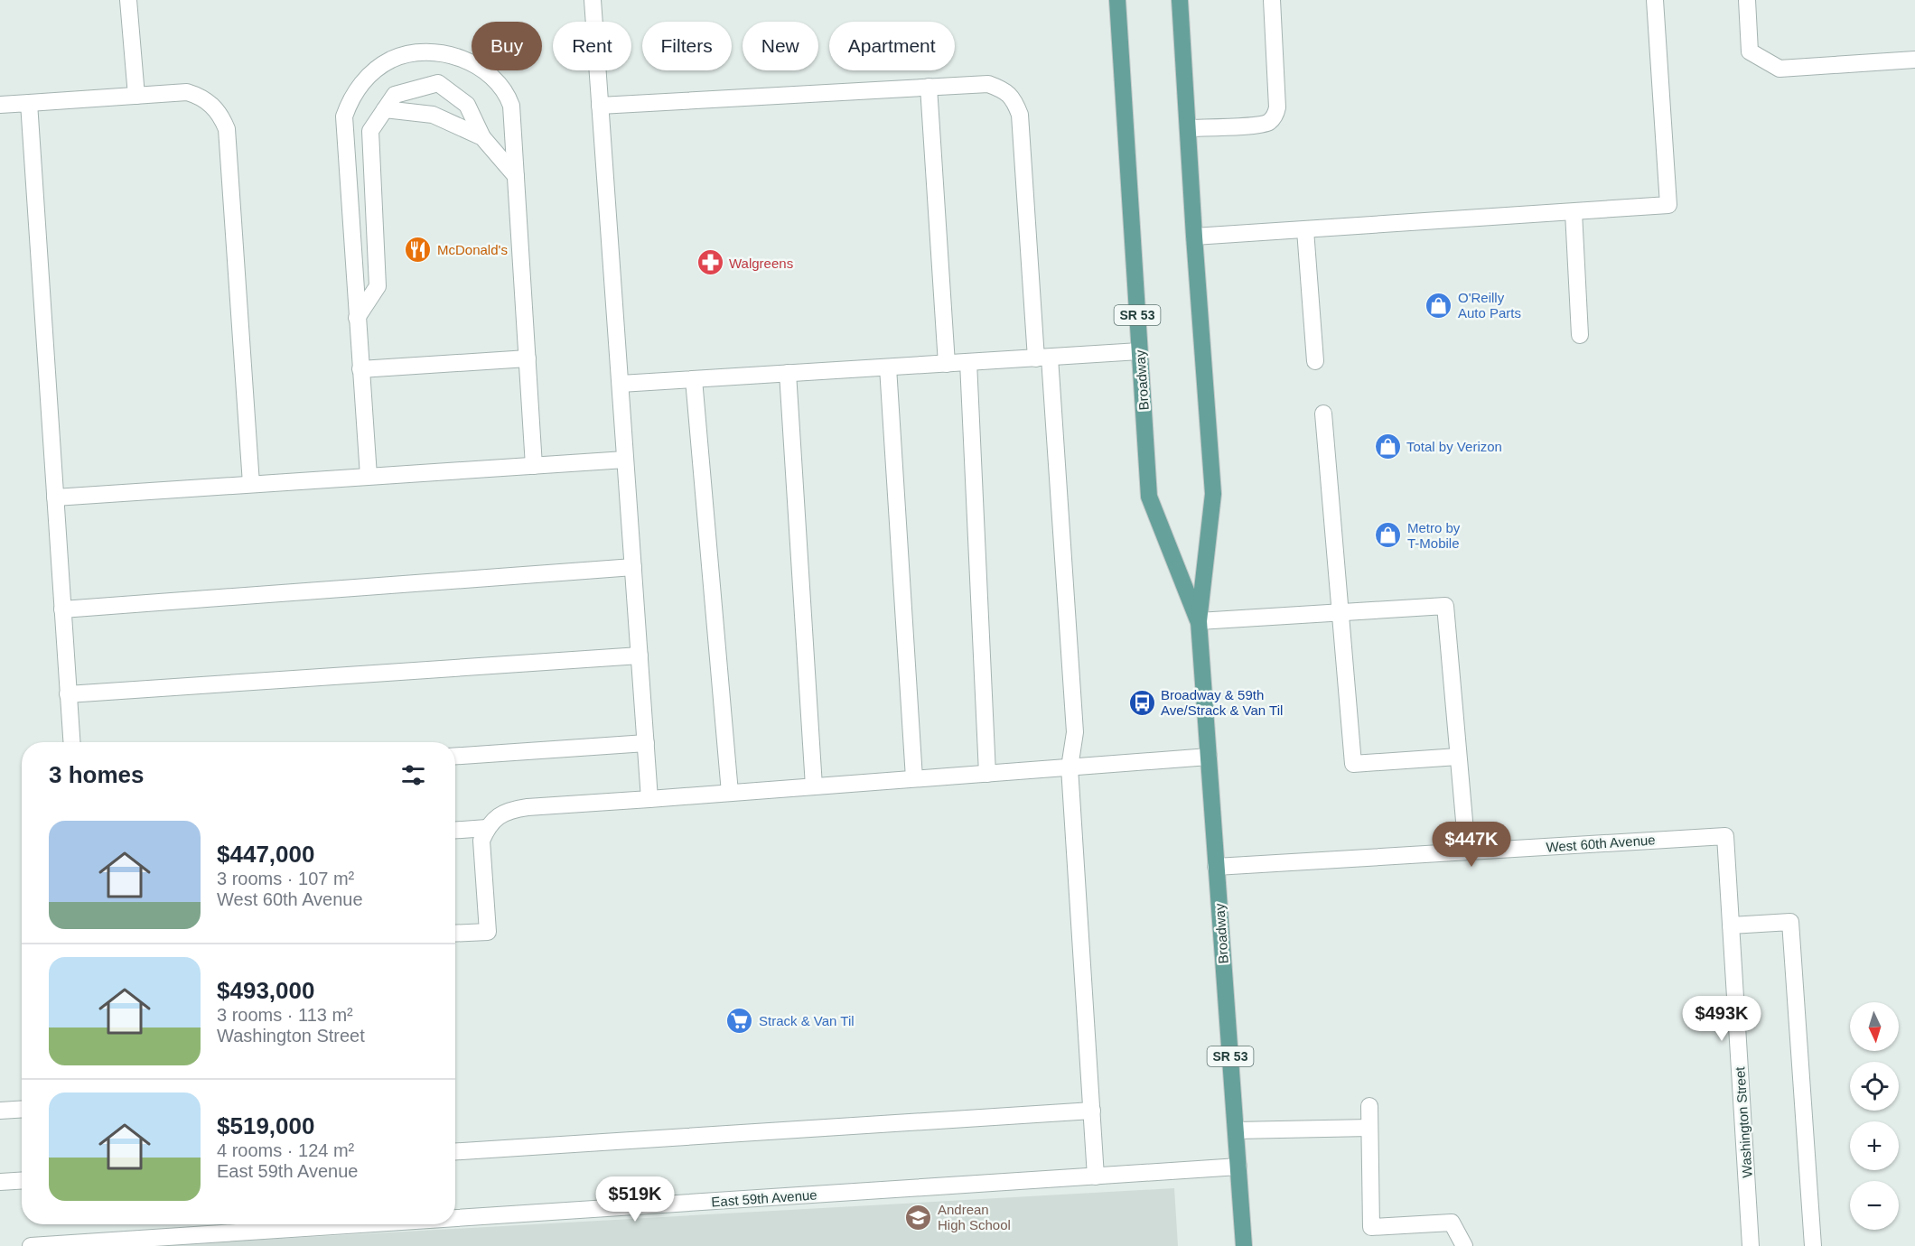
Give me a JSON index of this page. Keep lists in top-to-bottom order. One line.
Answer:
{"streets":{"main road":["SR 53","Broadway"],"street":["West 60th Avenue","Washington Street","East 59th Avenue"]},"crossings":[["Broadway","West 60th Avenue"],["Broadway","East 59th Avenue"],["West 60th Avenue","Washington Street"]],"places":{"restaurant":["McDonald's"],"pharmacy":["Walgreens"],"shop":["O'Reilly Auto Parts","Total by Verizon","Metro by T-Mobile"],"bus stop":["Broadway & 59th Ave/Strack & Van Til"],"supermarket":["Strack & Van Til"],"school or university":["Andrean High School"]},"north":"bottom","page":{"chip":["Buy","Rent","Filters","New","Apartment"],"heading":"3 homes","list":[{"name":"$447,000","note":"3 rooms · 107 m² · West 60th Avenue"},{"name":"$493,000","note":"3 rooms · 113 m² · Washington Street"},{"name":"$519,000","note":"4 rooms · 124 m² · East 59th Avenue"}],"price":["$447K","$493K","$519K"],"map_buttons":["+","−"]}}
